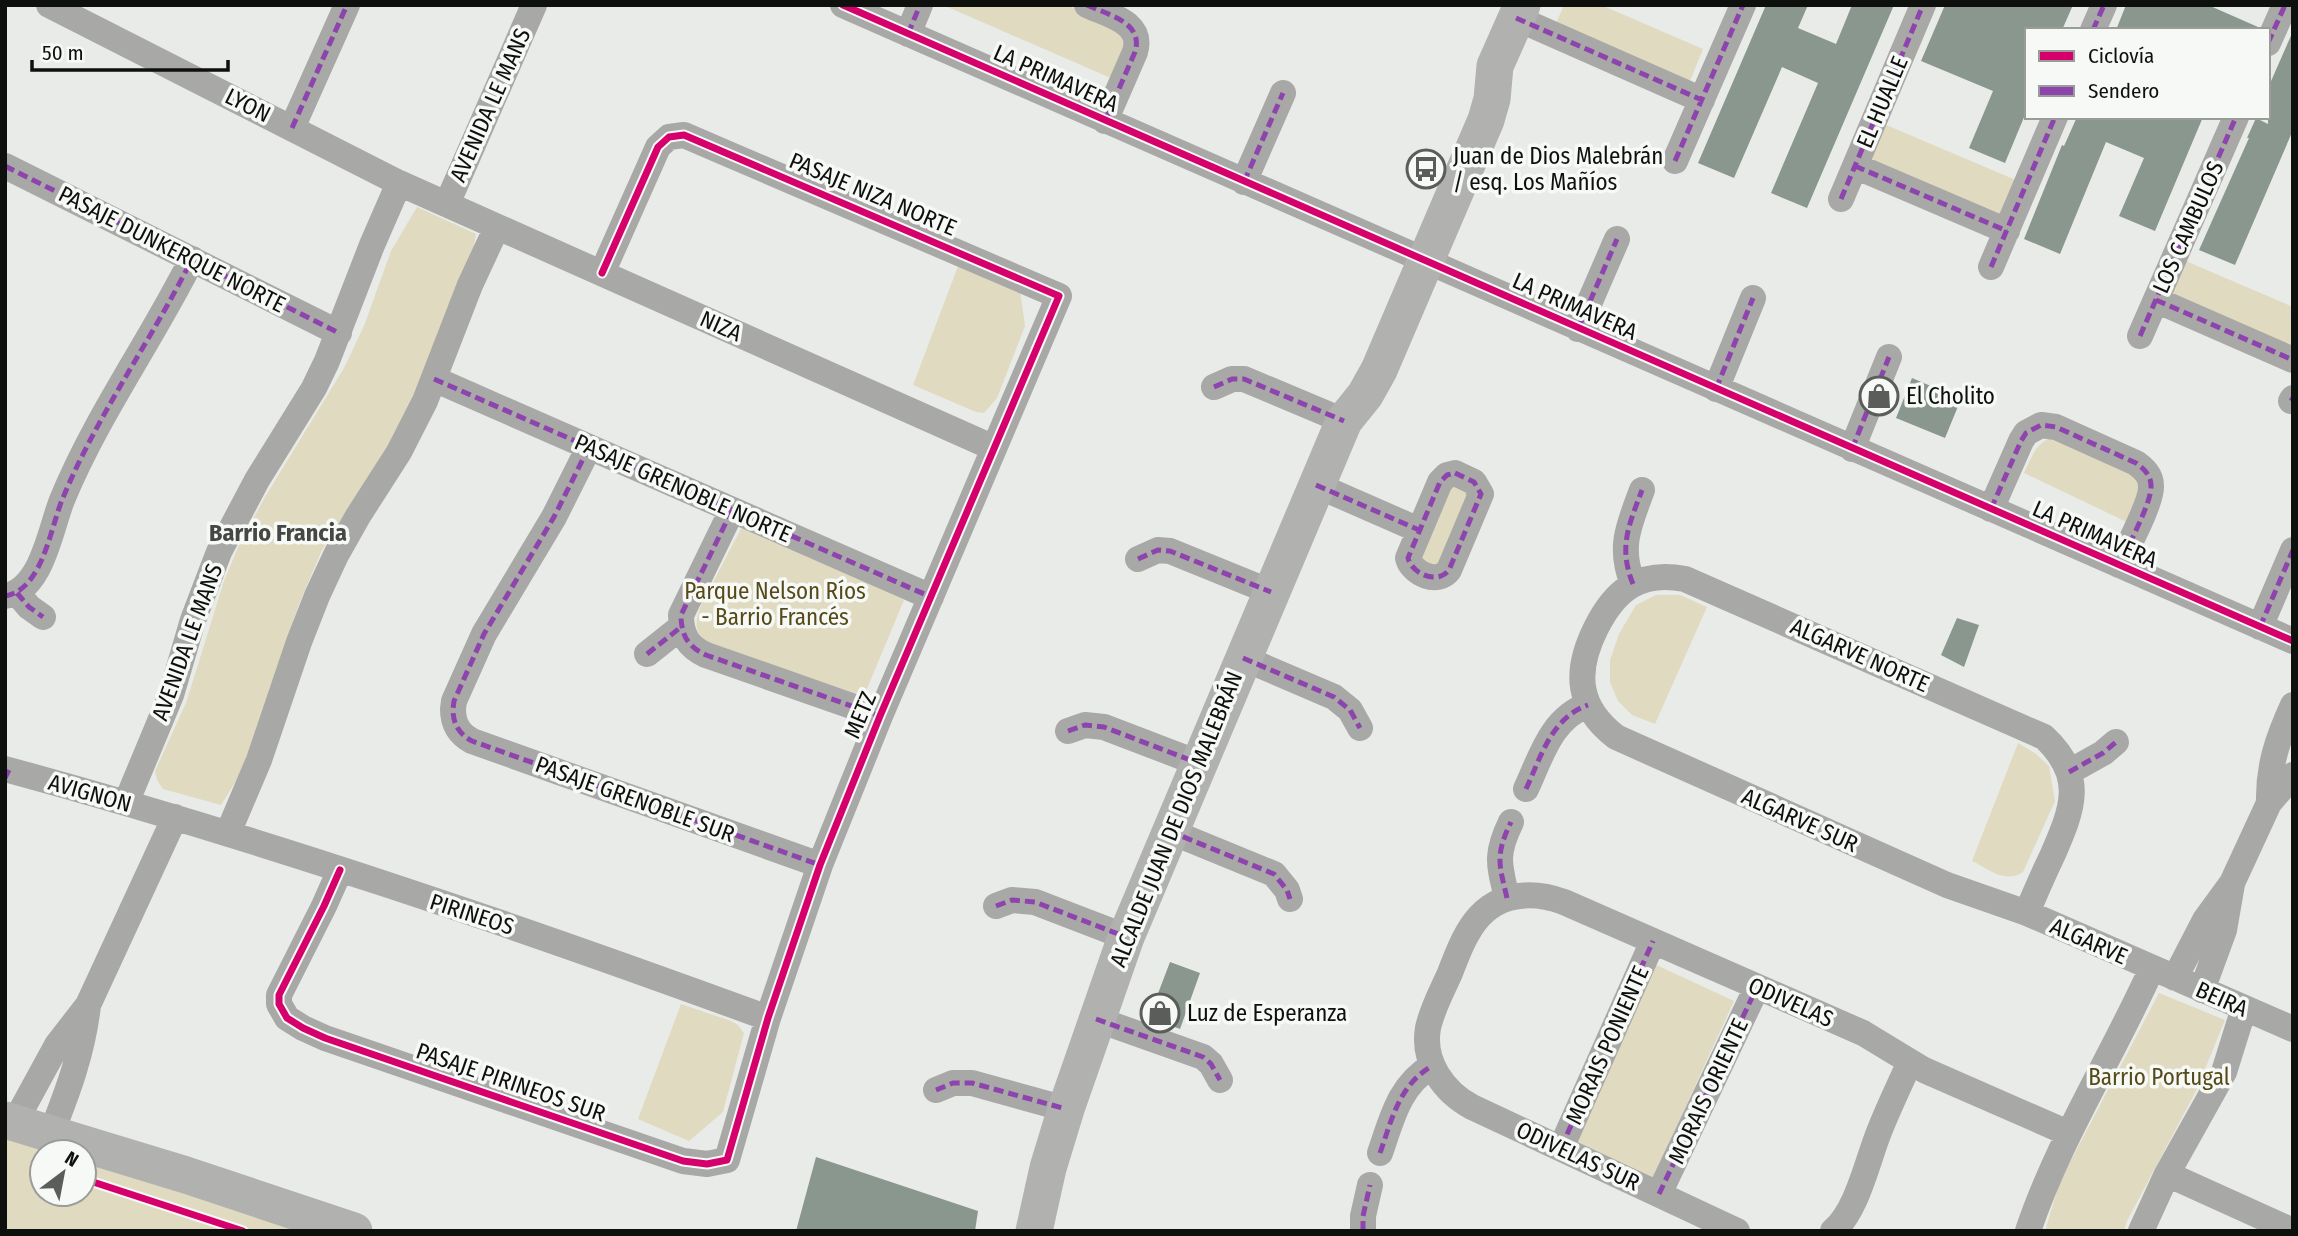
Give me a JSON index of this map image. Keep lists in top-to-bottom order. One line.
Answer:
{"streets":{"street":["LA PRIMAVERA","EL HUALLE","LYON","AVENIDA LE MANS","PASAJE NIZA NORTE","LOS CAMBULOS","PASAJE DUNKERQUE NORTE","NIZA","PASAJE GRENOBLE NORTE","ALGARVE NORTE","METZ","AVIGNON","PASAJE GRENOBLE SUR","ALCALDE JUAN DE DIOS MALEBRÁN","ALGARVE SUR","PIRINEOS","ALGARVE","BEIRA","ODIVELAS","MORAIS PONIENTE","PASAJE PIRINEOS SUR","MORAIS ORIENTE","ODIVELAS SUR"]},"crossings":[["LA PRIMAVERA","ALCALDE JUAN DE DIOS MALEBRÁN"],["LYON","AVENIDA LE MANS"],["LYON","NIZA"],["AVENIDA LE MANS","PASAJE DUNKERQUE NORTE"],["AVENIDA LE MANS","NIZA"],["AVENIDA LE MANS","AVIGNON"],["PASAJE NIZA NORTE","NIZA"],["PASAJE NIZA NORTE","METZ"],["NIZA","METZ"],["PASAJE GRENOBLE NORTE","METZ"],["PASAJE GRENOBLE NORTE","PASAJE GRENOBLE SUR"],["ALGARVE NORTE","ALGARVE SUR"],["ALGARVE NORTE","ALGARVE"],["METZ","PASAJE GRENOBLE SUR"],["METZ","PIRINEOS"],["METZ","PASAJE PIRINEOS SUR"],["AVIGNON","PIRINEOS"],["ALGARVE SUR","ALGARVE"],["PIRINEOS","PASAJE PIRINEOS SUR"],["ALGARVE","BEIRA"],["ODIVELAS","MORAIS PONIENTE"],["ODIVELAS","MORAIS ORIENTE"],["MORAIS PONIENTE","ODIVELAS SUR"],["MORAIS ORIENTE","ODIVELAS SUR"]],"districts":["Barrio Francia"],"parks":["Parque Nelson Ríos - Barrio Francés","Barrio Portugal"],"places":{"bus stop":["Juan de Dios Malebrán / esq. Los Mañíos"],"shop":["El Cholito","Luz de Esperanza"]},"legend":["Ciclovía","Sendero"],"scale_bar":"50 m","north":"top right"}
